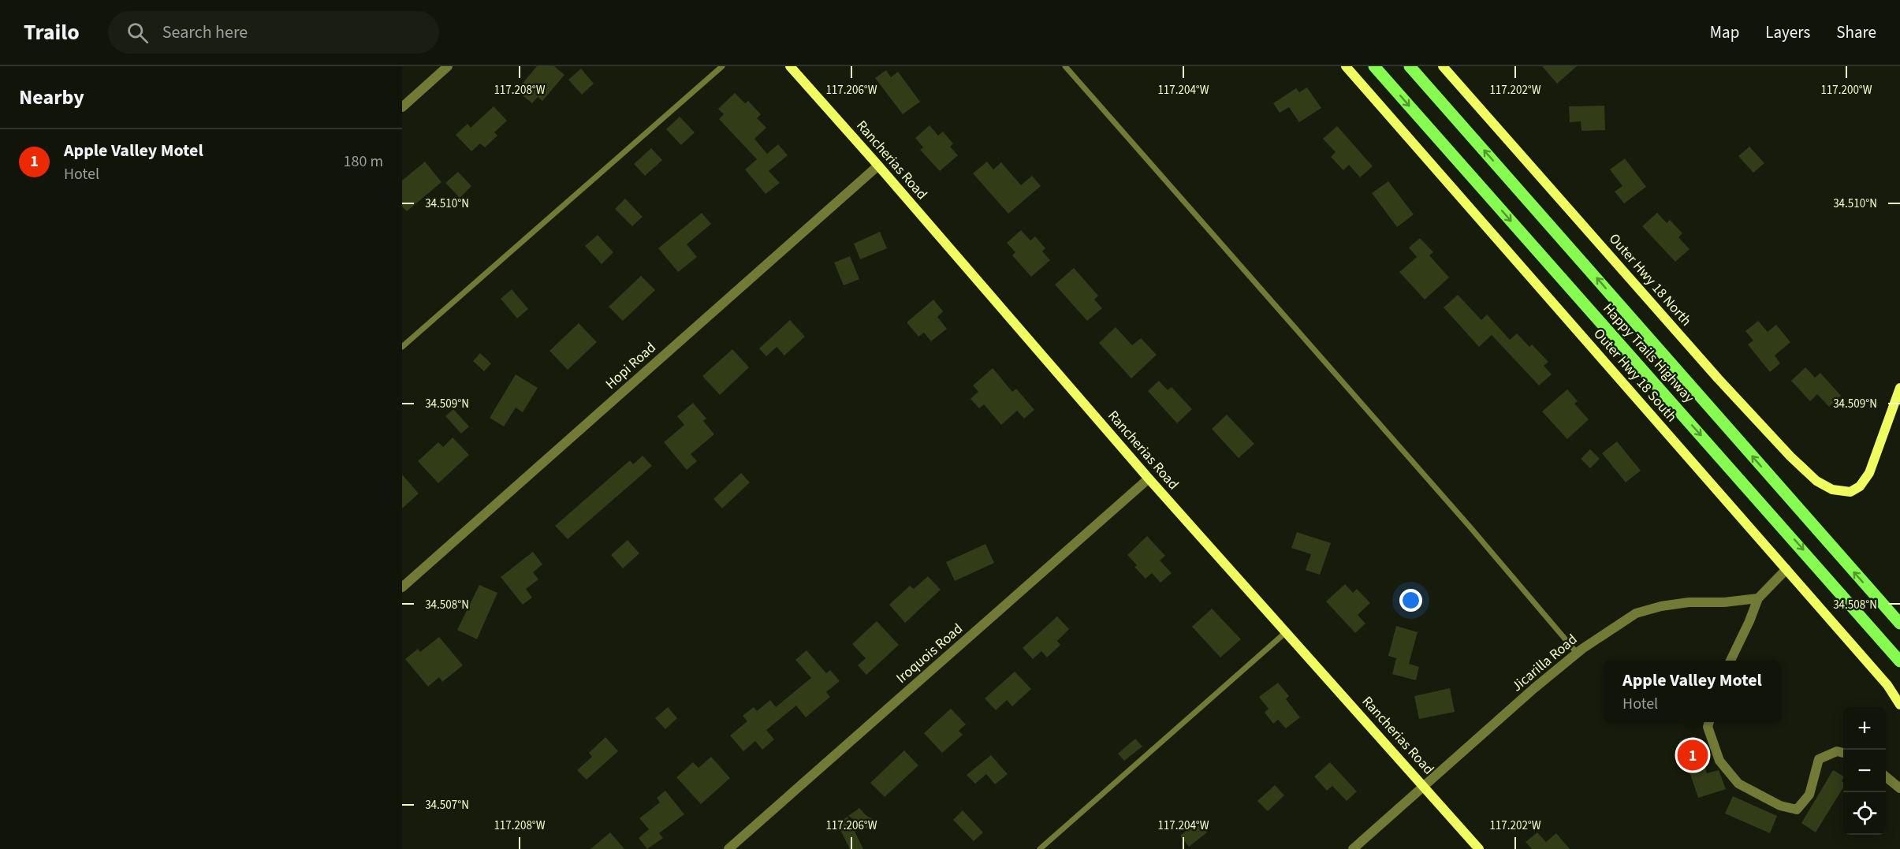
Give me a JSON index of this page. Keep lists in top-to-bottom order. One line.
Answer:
{"streets":{"main road":["Happy Trails Highway"],"street":["Rancherias Road","Outer Hwy 18 North","Hopi Road","Outer Hwy 18 South","Iroquois Road","Jicarilla Road"]},"crossings":[["Rancherias Road","Hopi Road"],["Rancherias Road","Iroquois Road"],["Rancherias Road","Jicarilla Road"]],"page":{"header":"Trailo","search":"Search here","nav":["Map","Layers","Share"],"heading":"Nearby","list":[{"mark":"1","name":"Apple Valley Motel","note":"Hotel","value":"180 m"}],"popup":["Apple Valley Motel","Hotel"],"map_buttons":["+","−"],"pins":"1"},"coordinates":["117.208°W","117.206°W","117.204°W","117.202°W","117.200°W","34.510°N","34.509°N","34.508°N","34.507°N"]}
